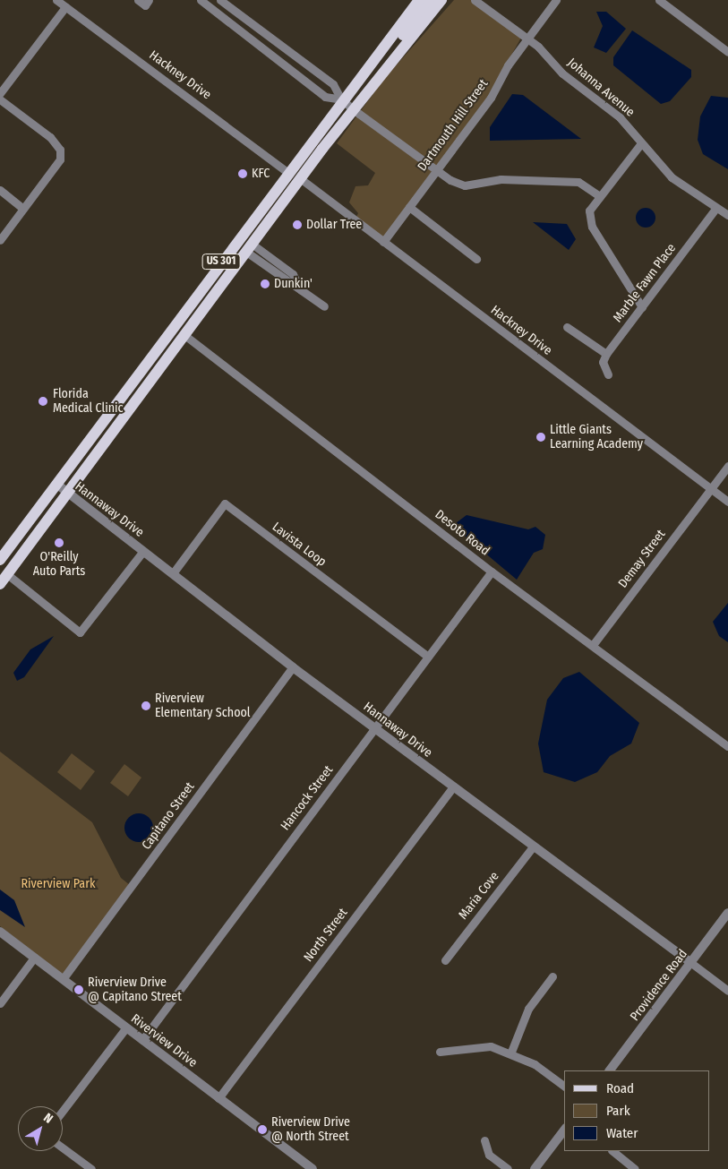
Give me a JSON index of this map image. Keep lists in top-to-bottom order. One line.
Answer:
{"streets":{"main road":["US 301"],"street":["Hackney Drive","Johanna Avenue","Dartmouth Hill Street","Marble Fawn Place","Hannaway Drive","Desoto Road","Lavista Loop","Demay Street","Hancock Street","Capitano Street","Maria Cove","North Street","Providence Road","Riverview Drive"]},"crossings":[["Hackney Drive","Dartmouth Hill Street"],["Hackney Drive","US 301"],["Hackney Drive","Demay Street"],["Johanna Avenue","Dartmouth Hill Street"],["Johanna Avenue","Marble Fawn Place"],["US 301","Hannaway Drive"],["US 301","Desoto Road"],["Hannaway Drive","Lavista Loop"],["Hannaway Drive","Hancock Street"],["Hannaway Drive","Capitano Street"],["Hannaway Drive","Maria Cove"],["Hannaway Drive","North Street"],["Hannaway Drive","Providence Road"],["Desoto Road","Demay Street"],["Desoto Road","Hancock Street"],["Lavista Loop","Hancock Street"],["Hancock Street","Riverview Drive"],["Capitano Street","Riverview Drive"],["North Street","Riverview Drive"]],"parks":["Riverview Park"],"places":["KFC","Dollar Tree","Dunkin'","Florida Medical Clinic","Little Giants Learning Academy","O'Reilly Auto Parts","Riverview Elementary School","Riverview Drive @ Capitano Street","Riverview Drive @ North Street"],"legend":["Road","Park","Water"],"north":"top right"}
